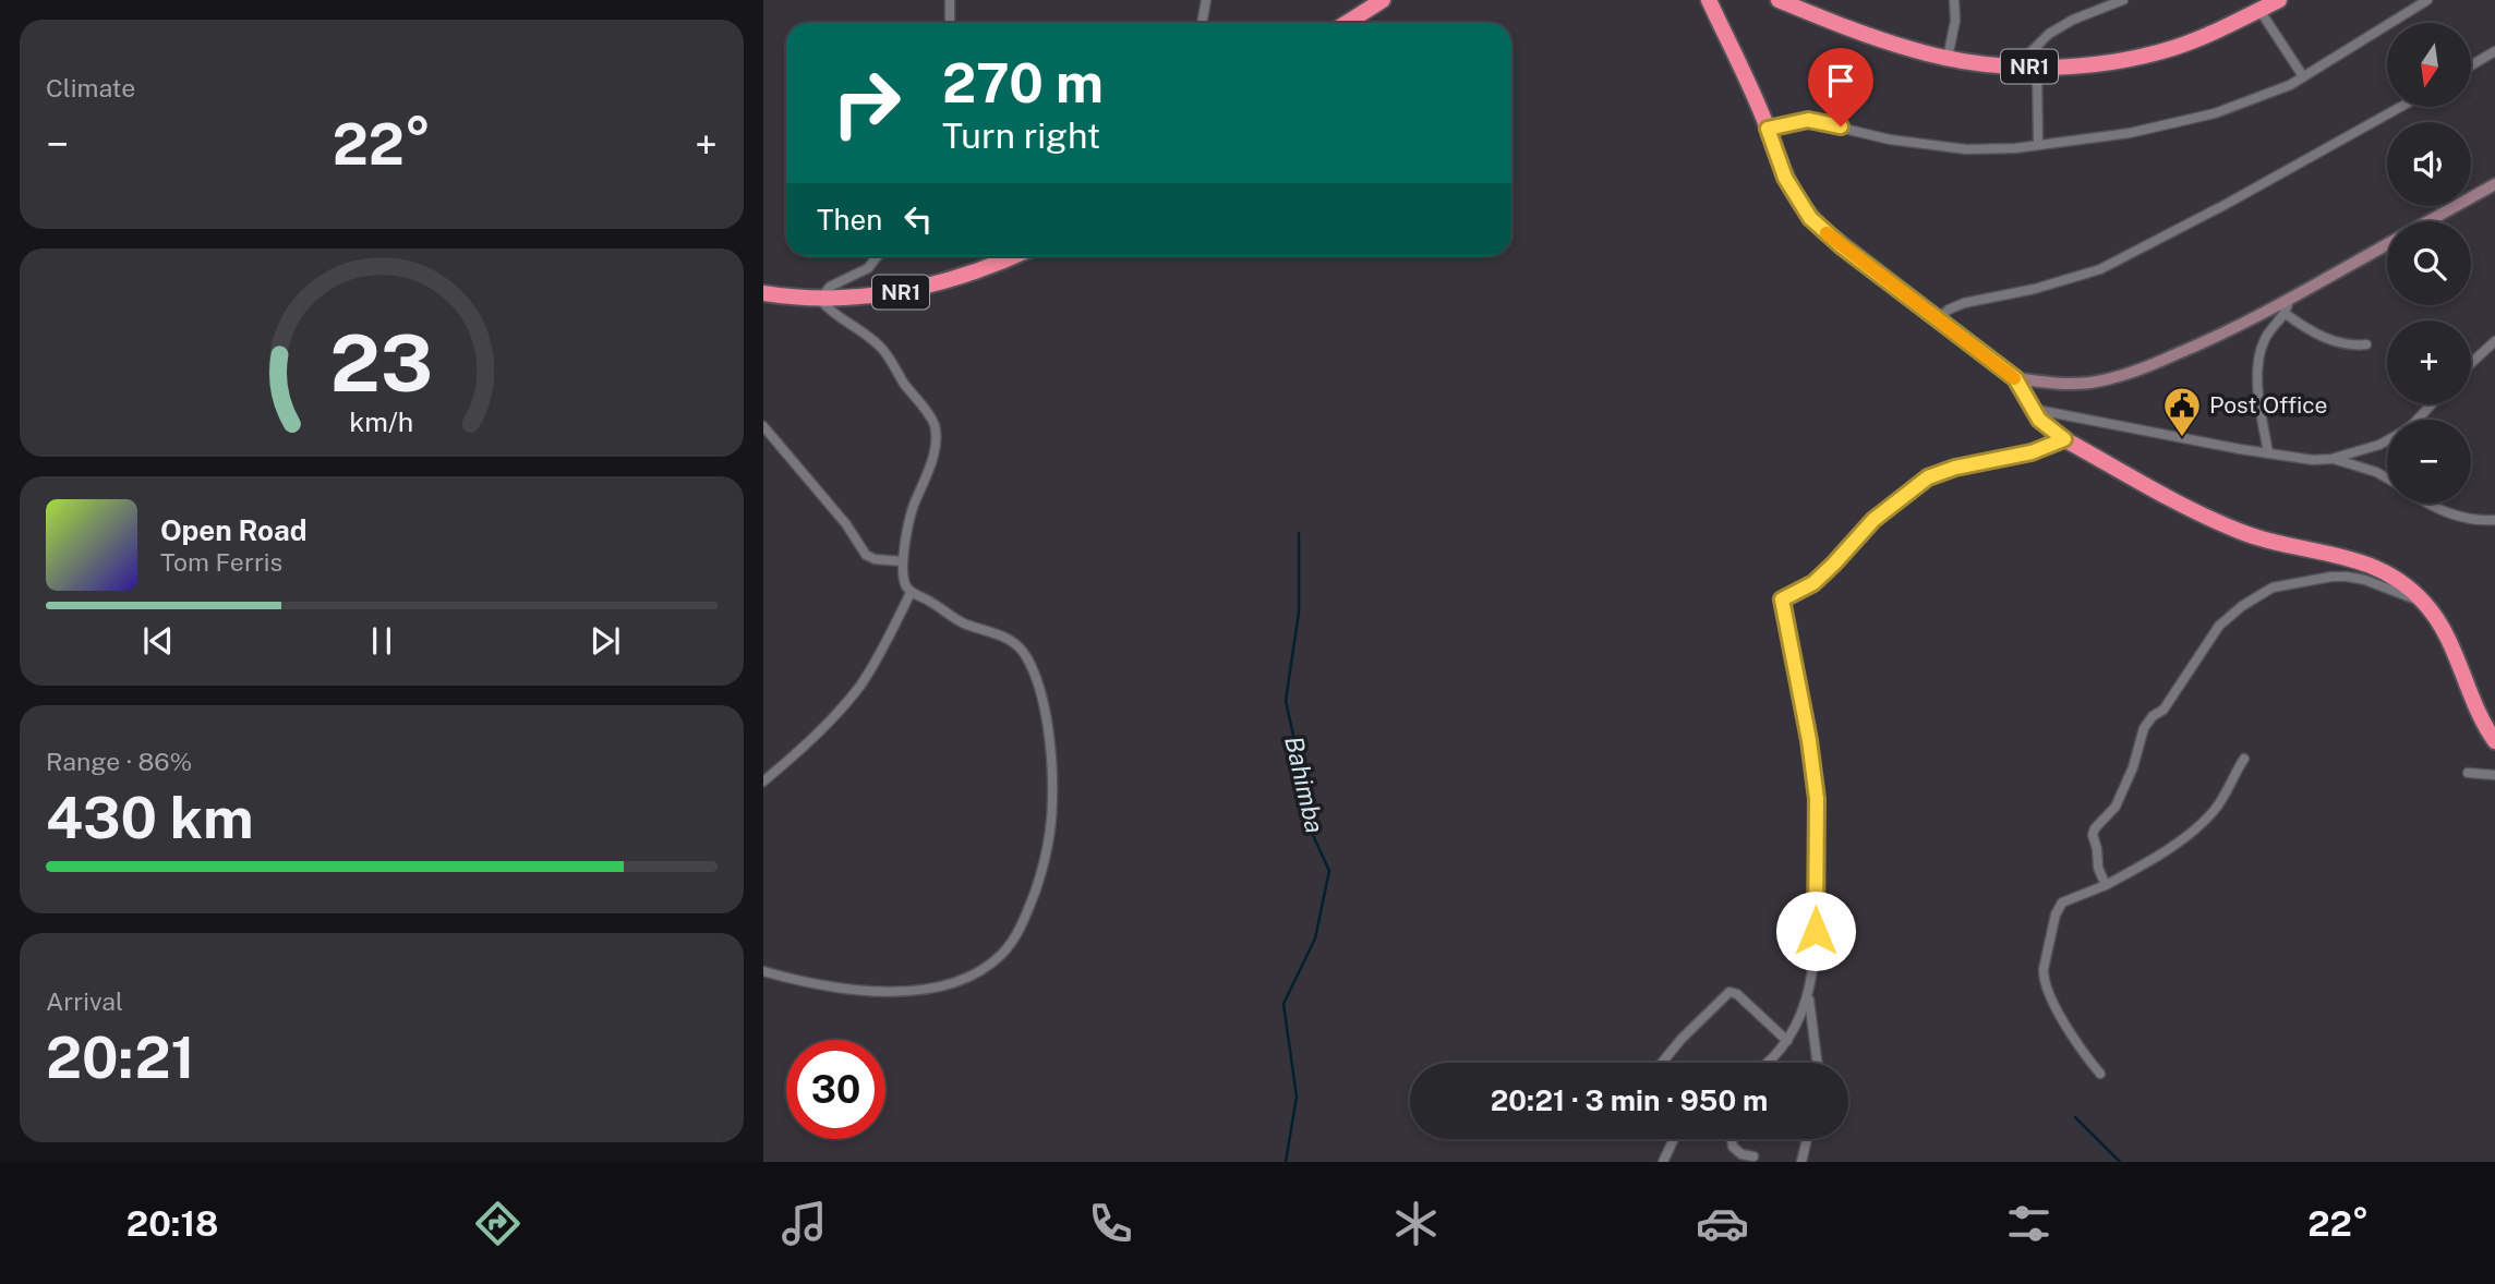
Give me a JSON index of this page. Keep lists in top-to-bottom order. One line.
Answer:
{"streets":{"highway":["NR1"]},"water":["Bahimba"],"places":{"public building":["Post Office"]},"north":"bottom","page":{"tile":["Climate",["Range · 86%","430 km"],["Arrival","20:21"]],"map_buttons":["+","−"],"turn":["270 m","Turn right"],"heat":["−","22°","+"],"then":"Then","song":["Open Road","Tom Ferris"],"limit":"30","trip":"20:21 · 3 min · 950 m","tabs":["20:18","22°"],"gauge":["23","km/h"]}}
